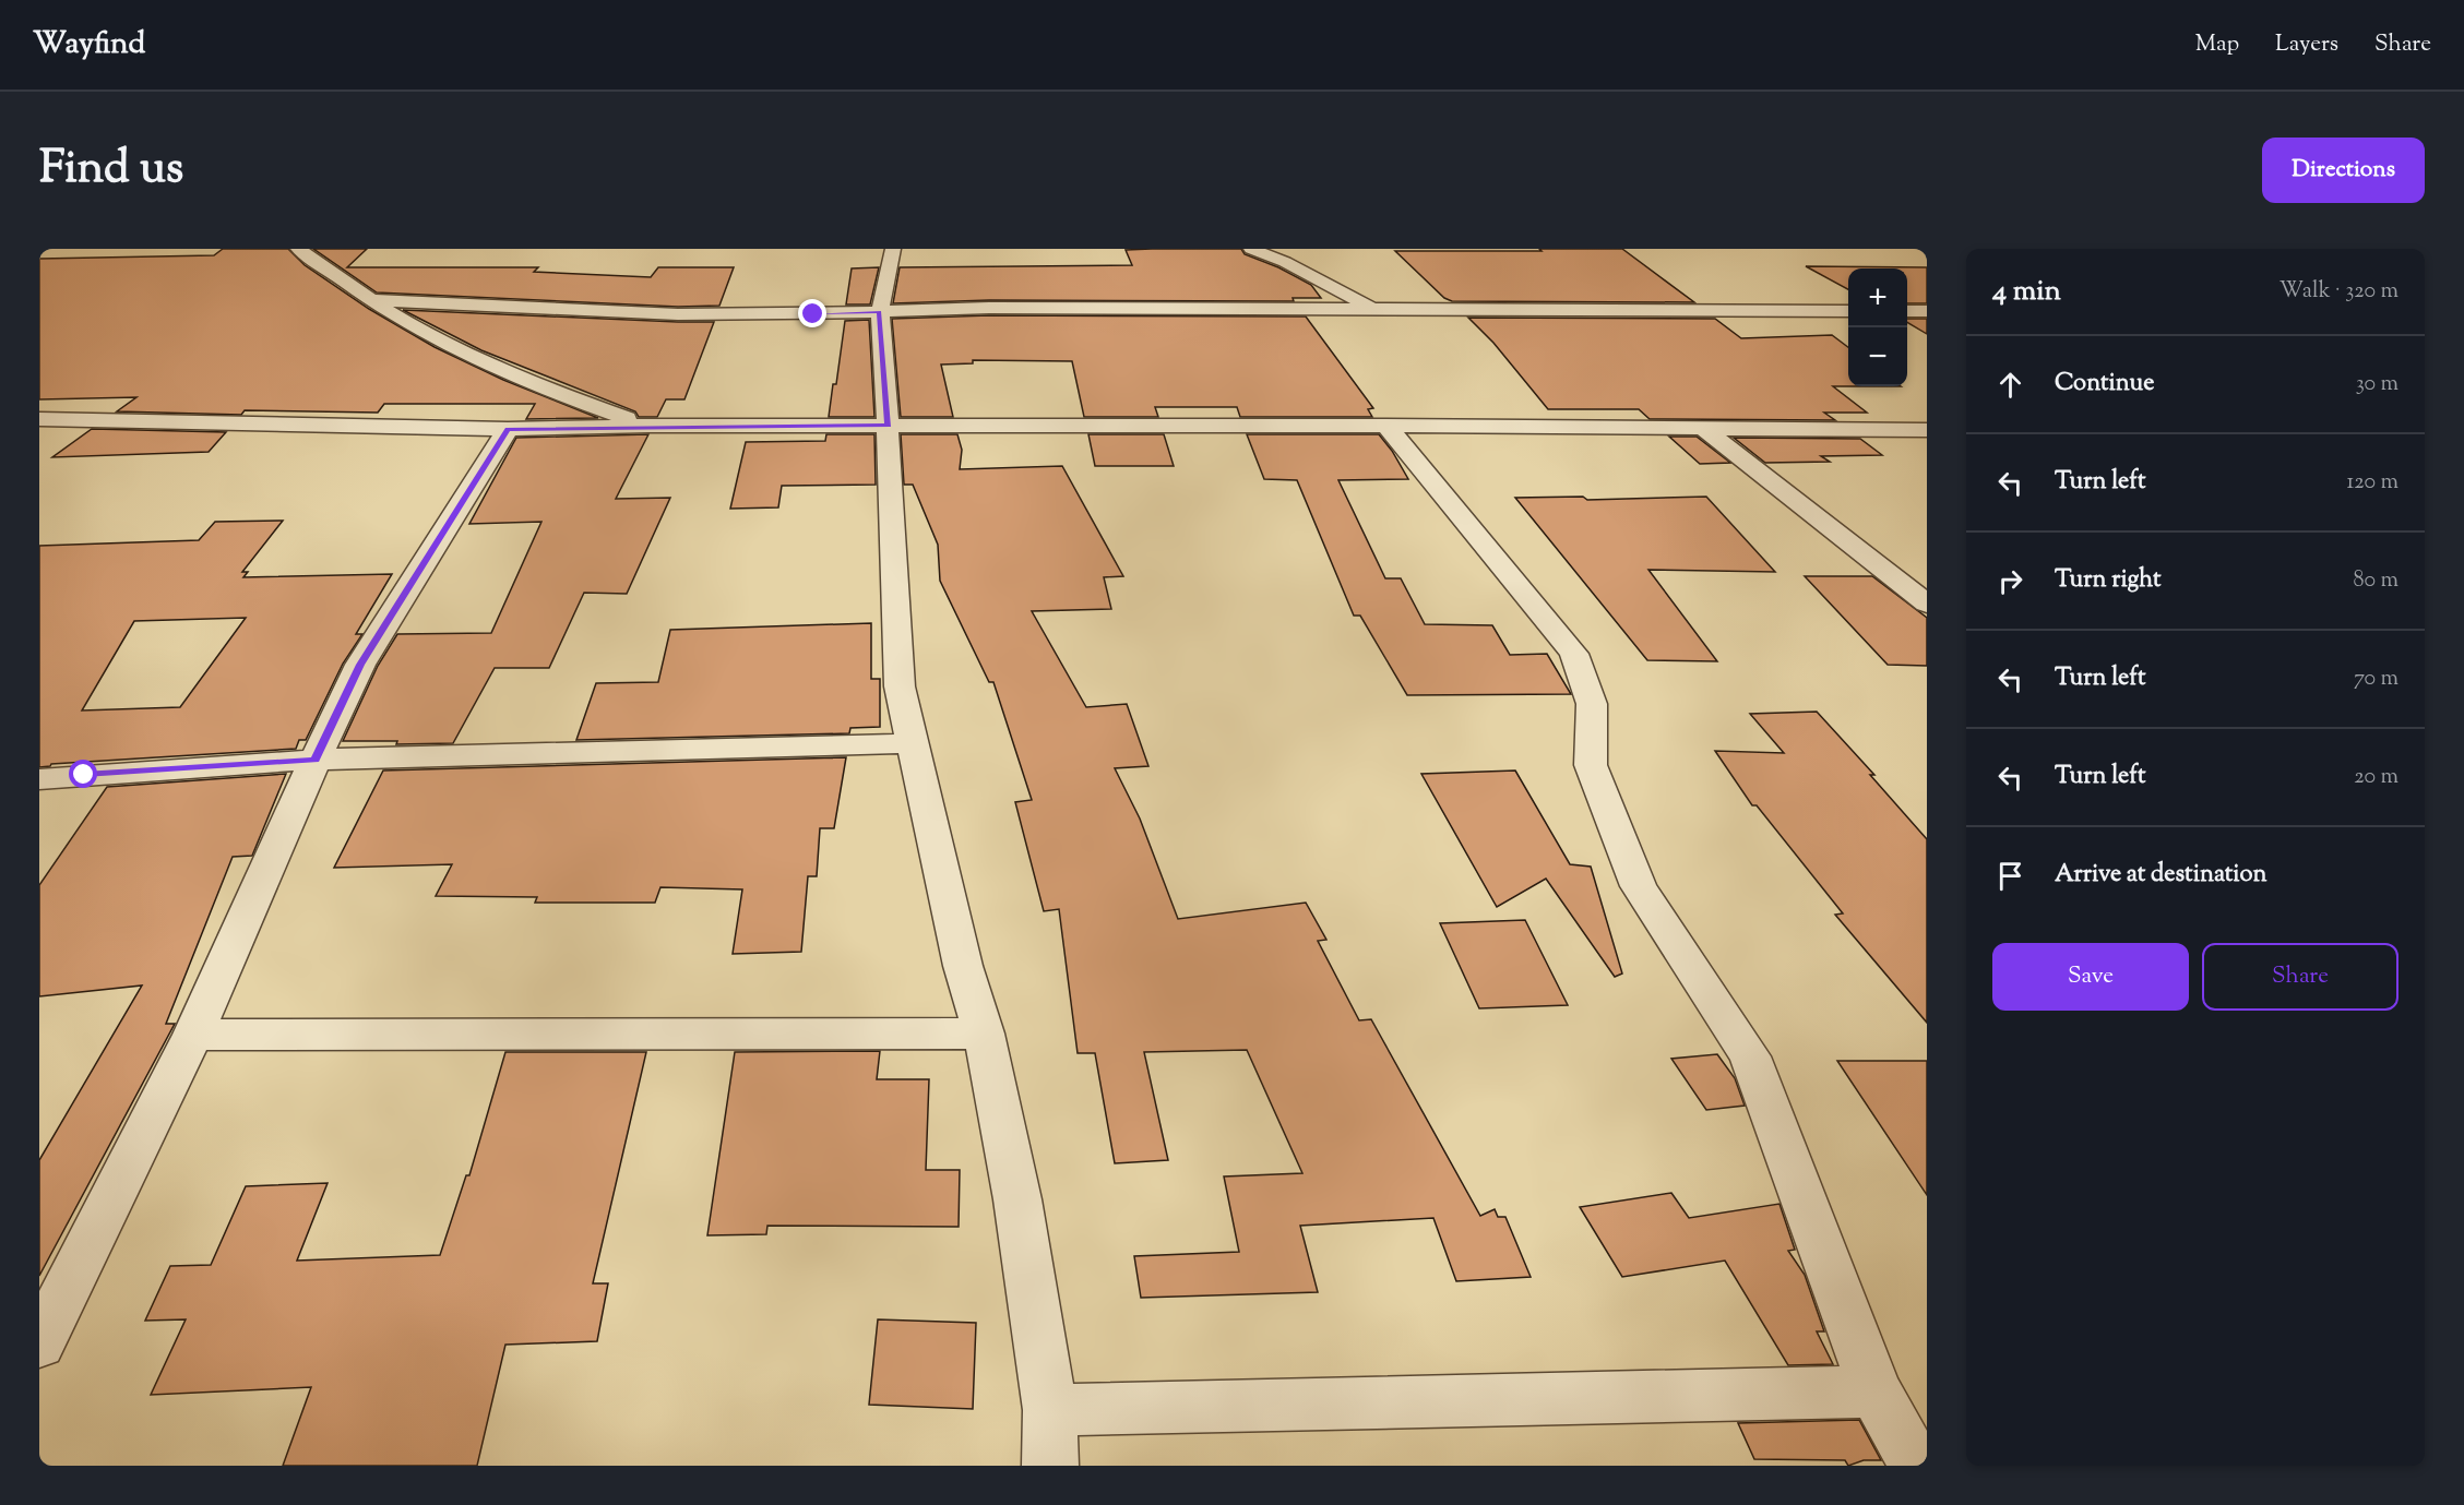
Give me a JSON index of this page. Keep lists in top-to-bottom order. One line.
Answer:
{"page":{"header":"Wayfind","nav":["Map","Layers","Share"],"title":"Find us","buttons":["Directions",["Save","Share"]],"heading":["4 min","Walk · 320 m"],"map_buttons":["+","−"],"list":[["Continue","30 m"],["Turn left","120 m"],["Turn right","80 m"],["Turn left","70 m"],["Turn left","20 m"],"Arrive at destination"]}}
